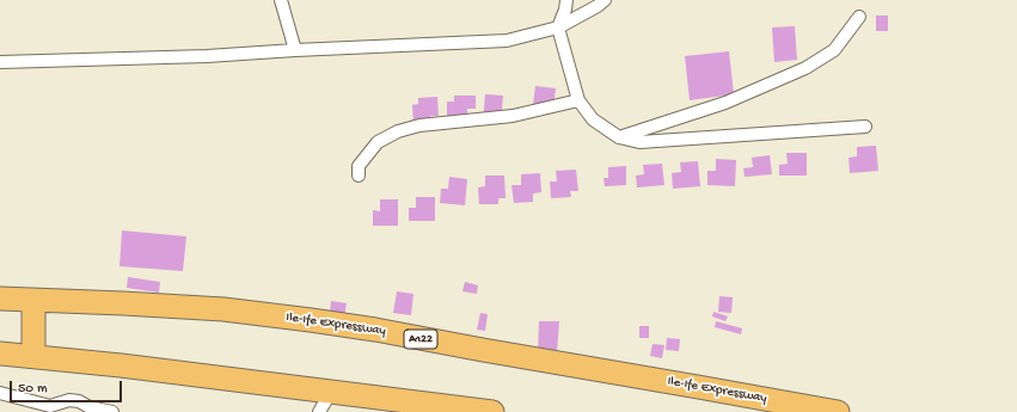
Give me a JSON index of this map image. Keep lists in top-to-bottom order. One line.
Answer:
{"streets":{"highway":["Ile-Ife Expressway","A122"]},"scale_bar":"50 m"}
